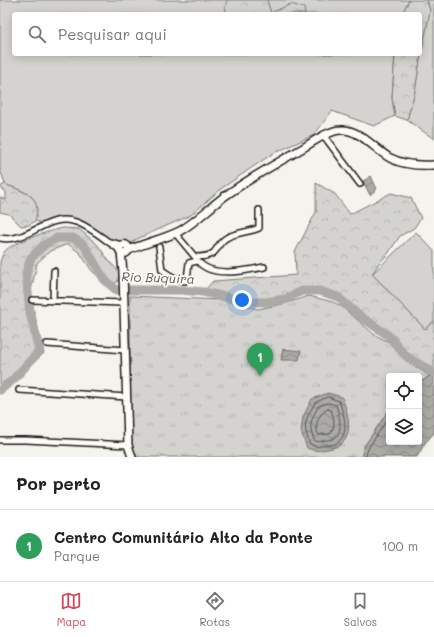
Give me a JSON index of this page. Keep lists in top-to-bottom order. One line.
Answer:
{"water":["Rio Buquira"],"page":{"search":"Pesquisar aqui","pins":"1","heading":"Por perto","list":[{"mark":"1","name":"Centro Comunitário Alto da Ponte","note":"Parque","value":"100 m"}],"nav":["Mapa","Rotas","Salvos"]}}
